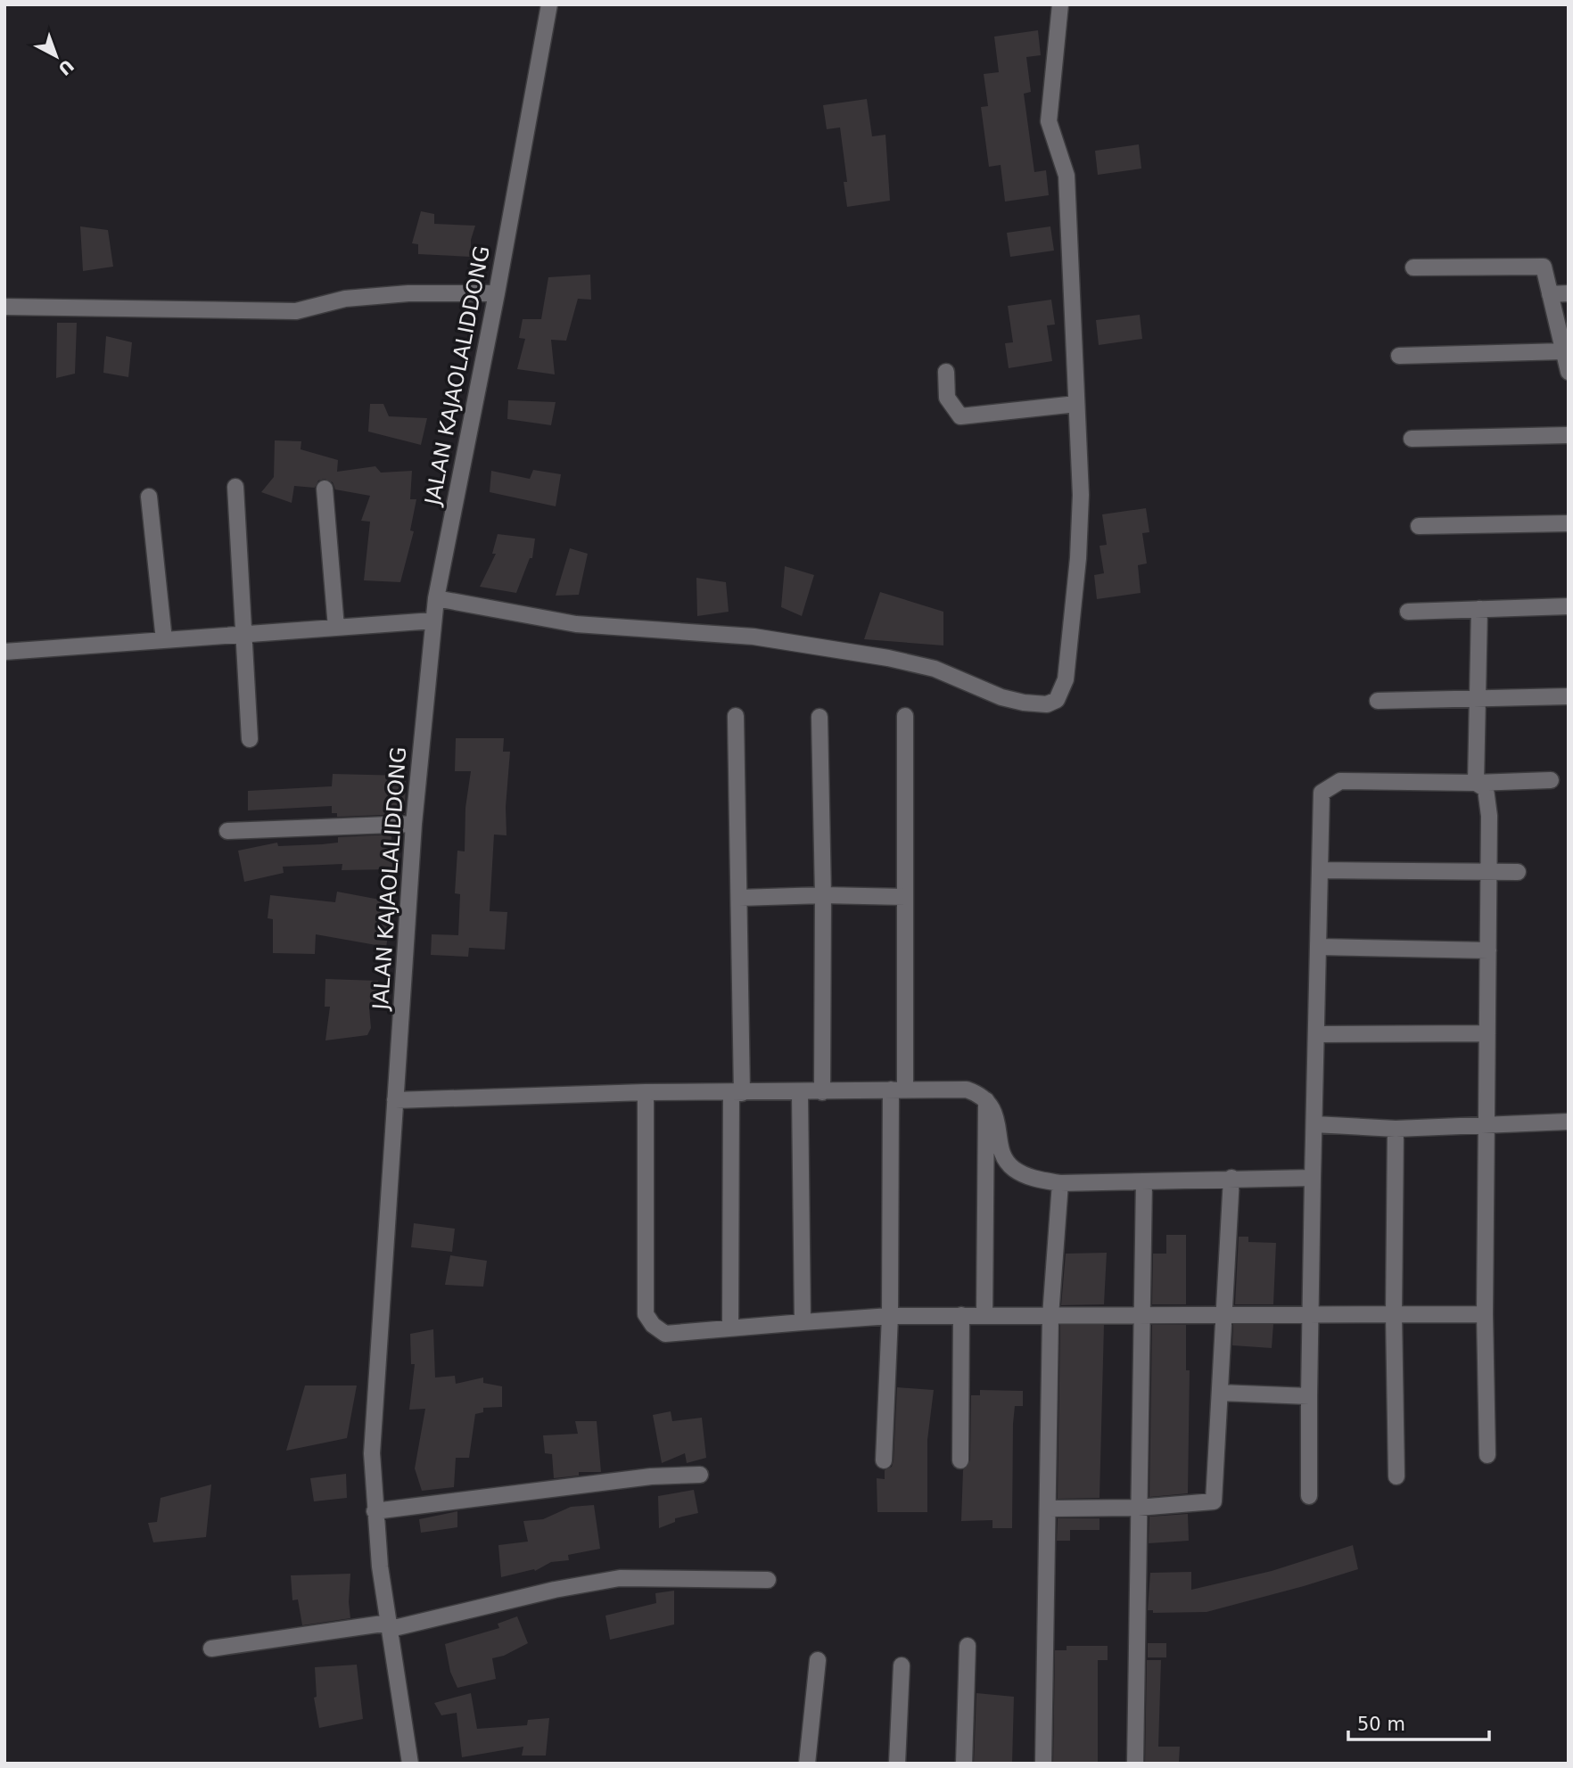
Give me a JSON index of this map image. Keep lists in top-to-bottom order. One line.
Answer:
{"streets":{"street":["JALAN KAJAOLALIDDONG"]},"scale_bar":"50 m","north":"bottom right"}
